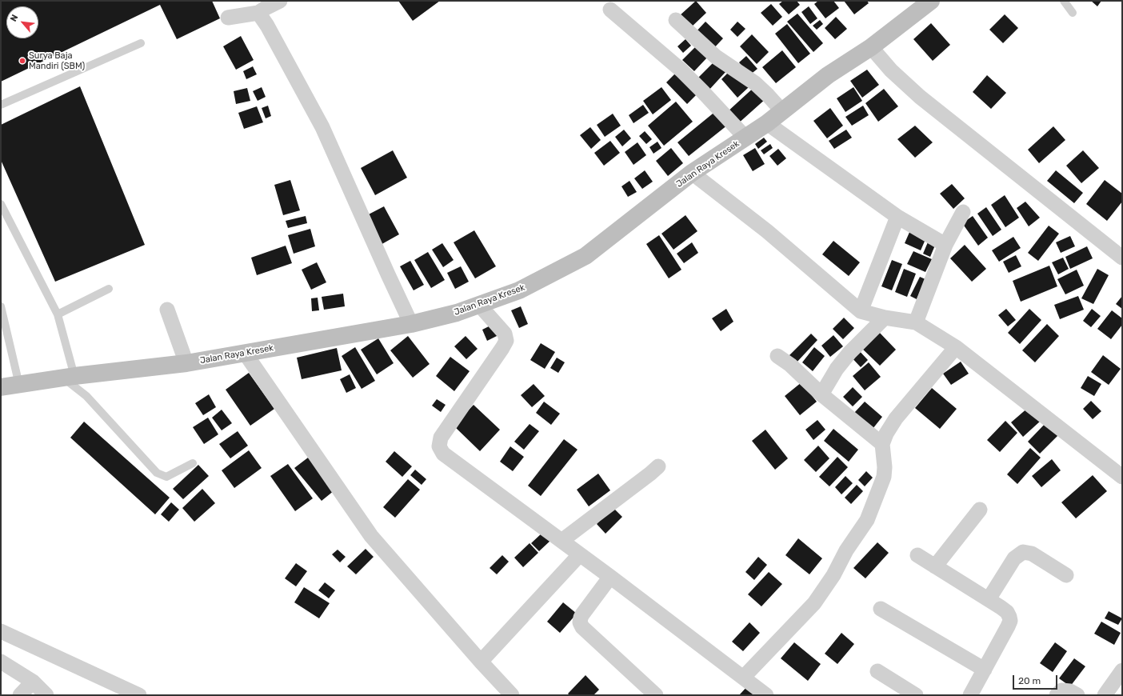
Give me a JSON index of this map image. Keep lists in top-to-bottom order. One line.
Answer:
{"streets":{"main road":["Jalan Raya Kresek"]},"places":["Surya Baja Mandiri (SBM)"],"scale_bar":"20 m","north":"top left"}
